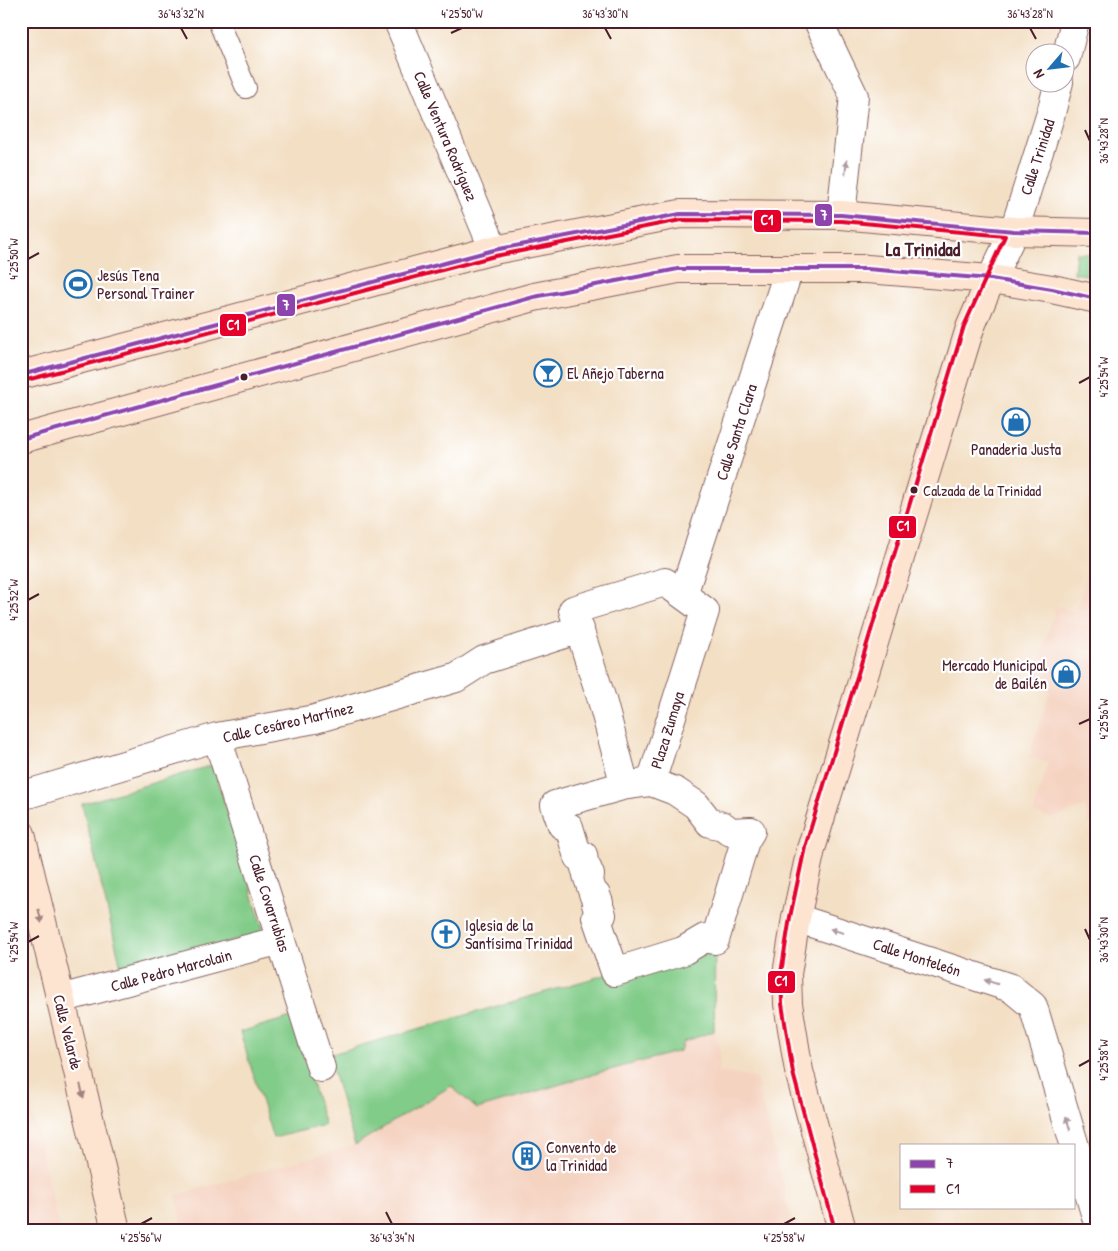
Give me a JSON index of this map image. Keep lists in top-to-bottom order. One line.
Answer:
{"streets":{"main road":["Calle Velarde"],"street":["Calle Ventura Rodríguez","Calle Trinidad","Calle Santa Clara","Calle Cesáreo Martínez","Plaza Zumaya","Calle Covarrubias","Calle Monteleón","Calle Pedro Marcolain"]},"crossings":[["Calle Santa Clara","Plaza Zumaya"],["Calle Cesáreo Martínez","Plaza Zumaya"],["Calle Cesáreo Martínez","Calle Covarrubias"],["Calle Covarrubias","Calle Pedro Marcolain"],["Calle Pedro Marcolain","Calle Velarde"]],"one_way":["Calle Monteleón","Calle Velarde"],"districts":["La Trinidad"],"places":{"sports":["Jesús Tena Personal Trainer"],"bar":["El Añejo Taberna"],"shop":["Panaderia Justa","Mercado Municipal de Bailén"],"other":["Calzada de la Trinidad"],"church":["Iglesia de la Santísima Trinidad"],"building":["Convento de la Trinidad"]},"lines":["transit line 7","transit line C1"],"legend":["7","C1"],"north":"bottom left","coordinates":["36°43'32\"N","4°25'50\"W","36°43'30\"N","36°43'28\"N","4°25'54\"W","4°25'52\"W","4°25'56\"W","4°25'58\"W","36°43'34\"N"]}
